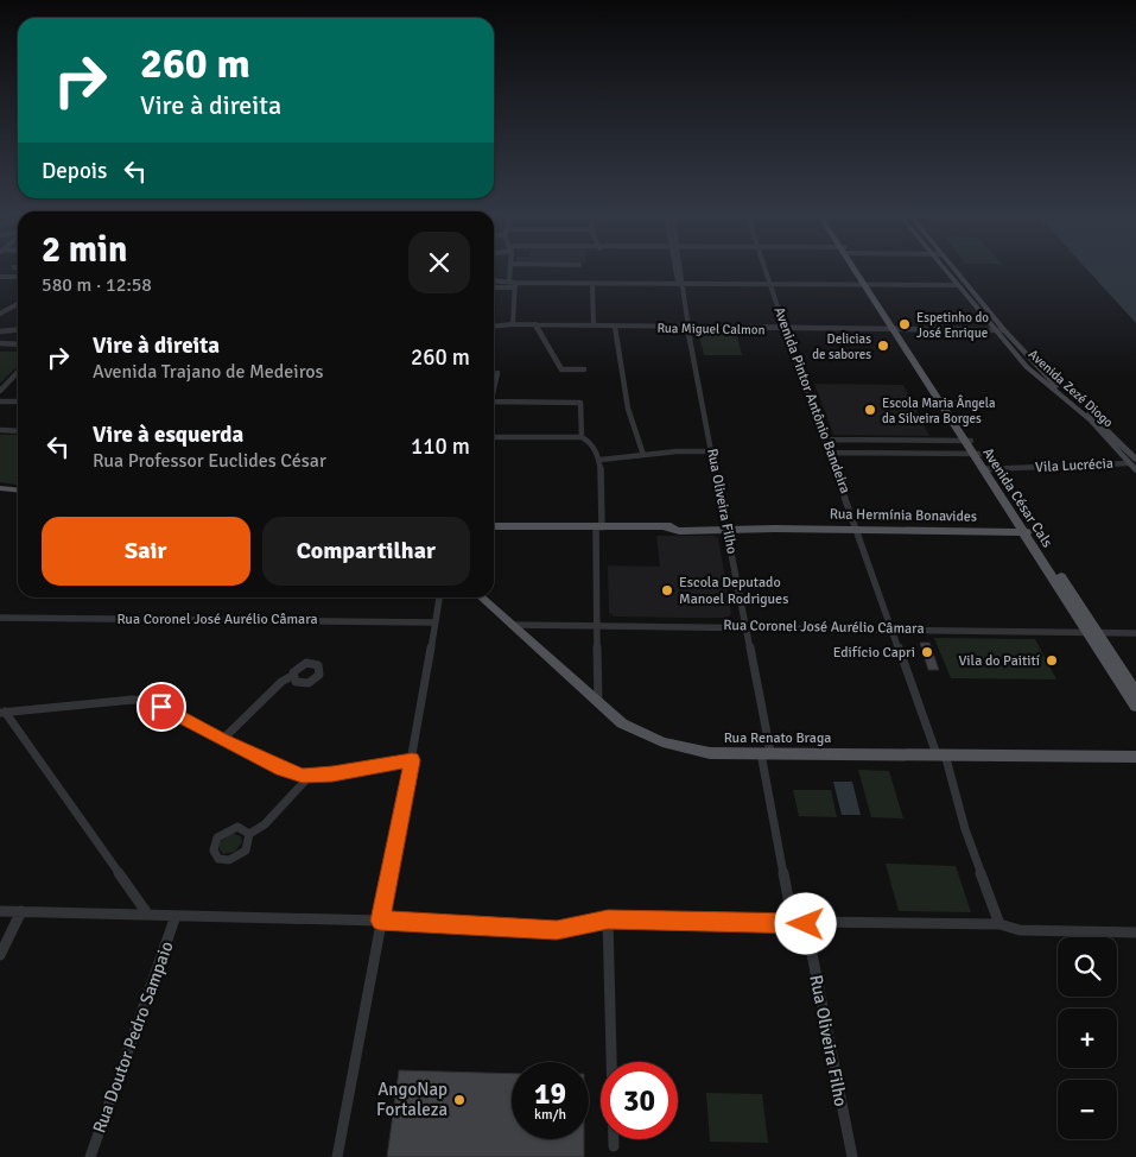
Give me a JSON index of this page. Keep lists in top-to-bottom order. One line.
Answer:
{"streets":{"main road":["Avenida Zezé Diogo","Avenida César Cals","Rua Hermínia Bonavides","Rua Renato Braga"],"street":["Rua Miguel Calmon","Avenida Pintor Antônio Bandeira","Vila Lucrécia","Rua Oliveira Filho","Rua Coronel José Aurélio Câmara","Rua Doutor Pedro Sampaio"]},"crossings":[["Rua Miguel Calmon","Avenida Zezé Diogo"],["Rua Miguel Calmon","Avenida Pintor Antônio Bandeira"],["Rua Miguel Calmon","Avenida César Cals"],["Rua Miguel Calmon","Rua Oliveira Filho"],["Avenida Zezé Diogo","Vila Lucrécia"],["Avenida Pintor Antônio Bandeira","Rua Hermínia Bonavides"],["Avenida Pintor Antônio Bandeira","Rua Coronel José Aurélio Câmara"],["Avenida Pintor Antônio Bandeira","Rua Renato Braga"],["Vila Lucrécia","Avenida César Cals"],["Avenida César Cals","Rua Hermínia Bonavides"],["Avenida César Cals","Rua Coronel José Aurélio Câmara"],["Rua Oliveira Filho","Rua Hermínia Bonavides"],["Rua Oliveira Filho","Rua Coronel José Aurélio Câmara"],["Rua Oliveira Filho","Rua Renato Braga"],["Rua Coronel José Aurélio Câmara","Rua Renato Braga"]],"places":["Espetinho do José Enrique","Delicias de sabores","Escola Maria Ângela da Silveira Borges","Escola Deputado Manoel Rodrigues","Edifício Capri","Vila do Paitití","AngoNap Fortaleza"],"page":{"turn":["260 m","Vire à direita"],"then":"Depois","heading":["2 min","580 m · 12:58"],"list":[{"name":"Vire à direita","note":"Avenida Trajano de Medeiros","value":"260 m"},{"name":"Vire à esquerda","note":"Rua Professor Euclides César","value":"110 m"}],"buttons":["Sair","Compartilhar"],"map_buttons":["+","−"],"speed":"19 km/h","limit":"30"}}
